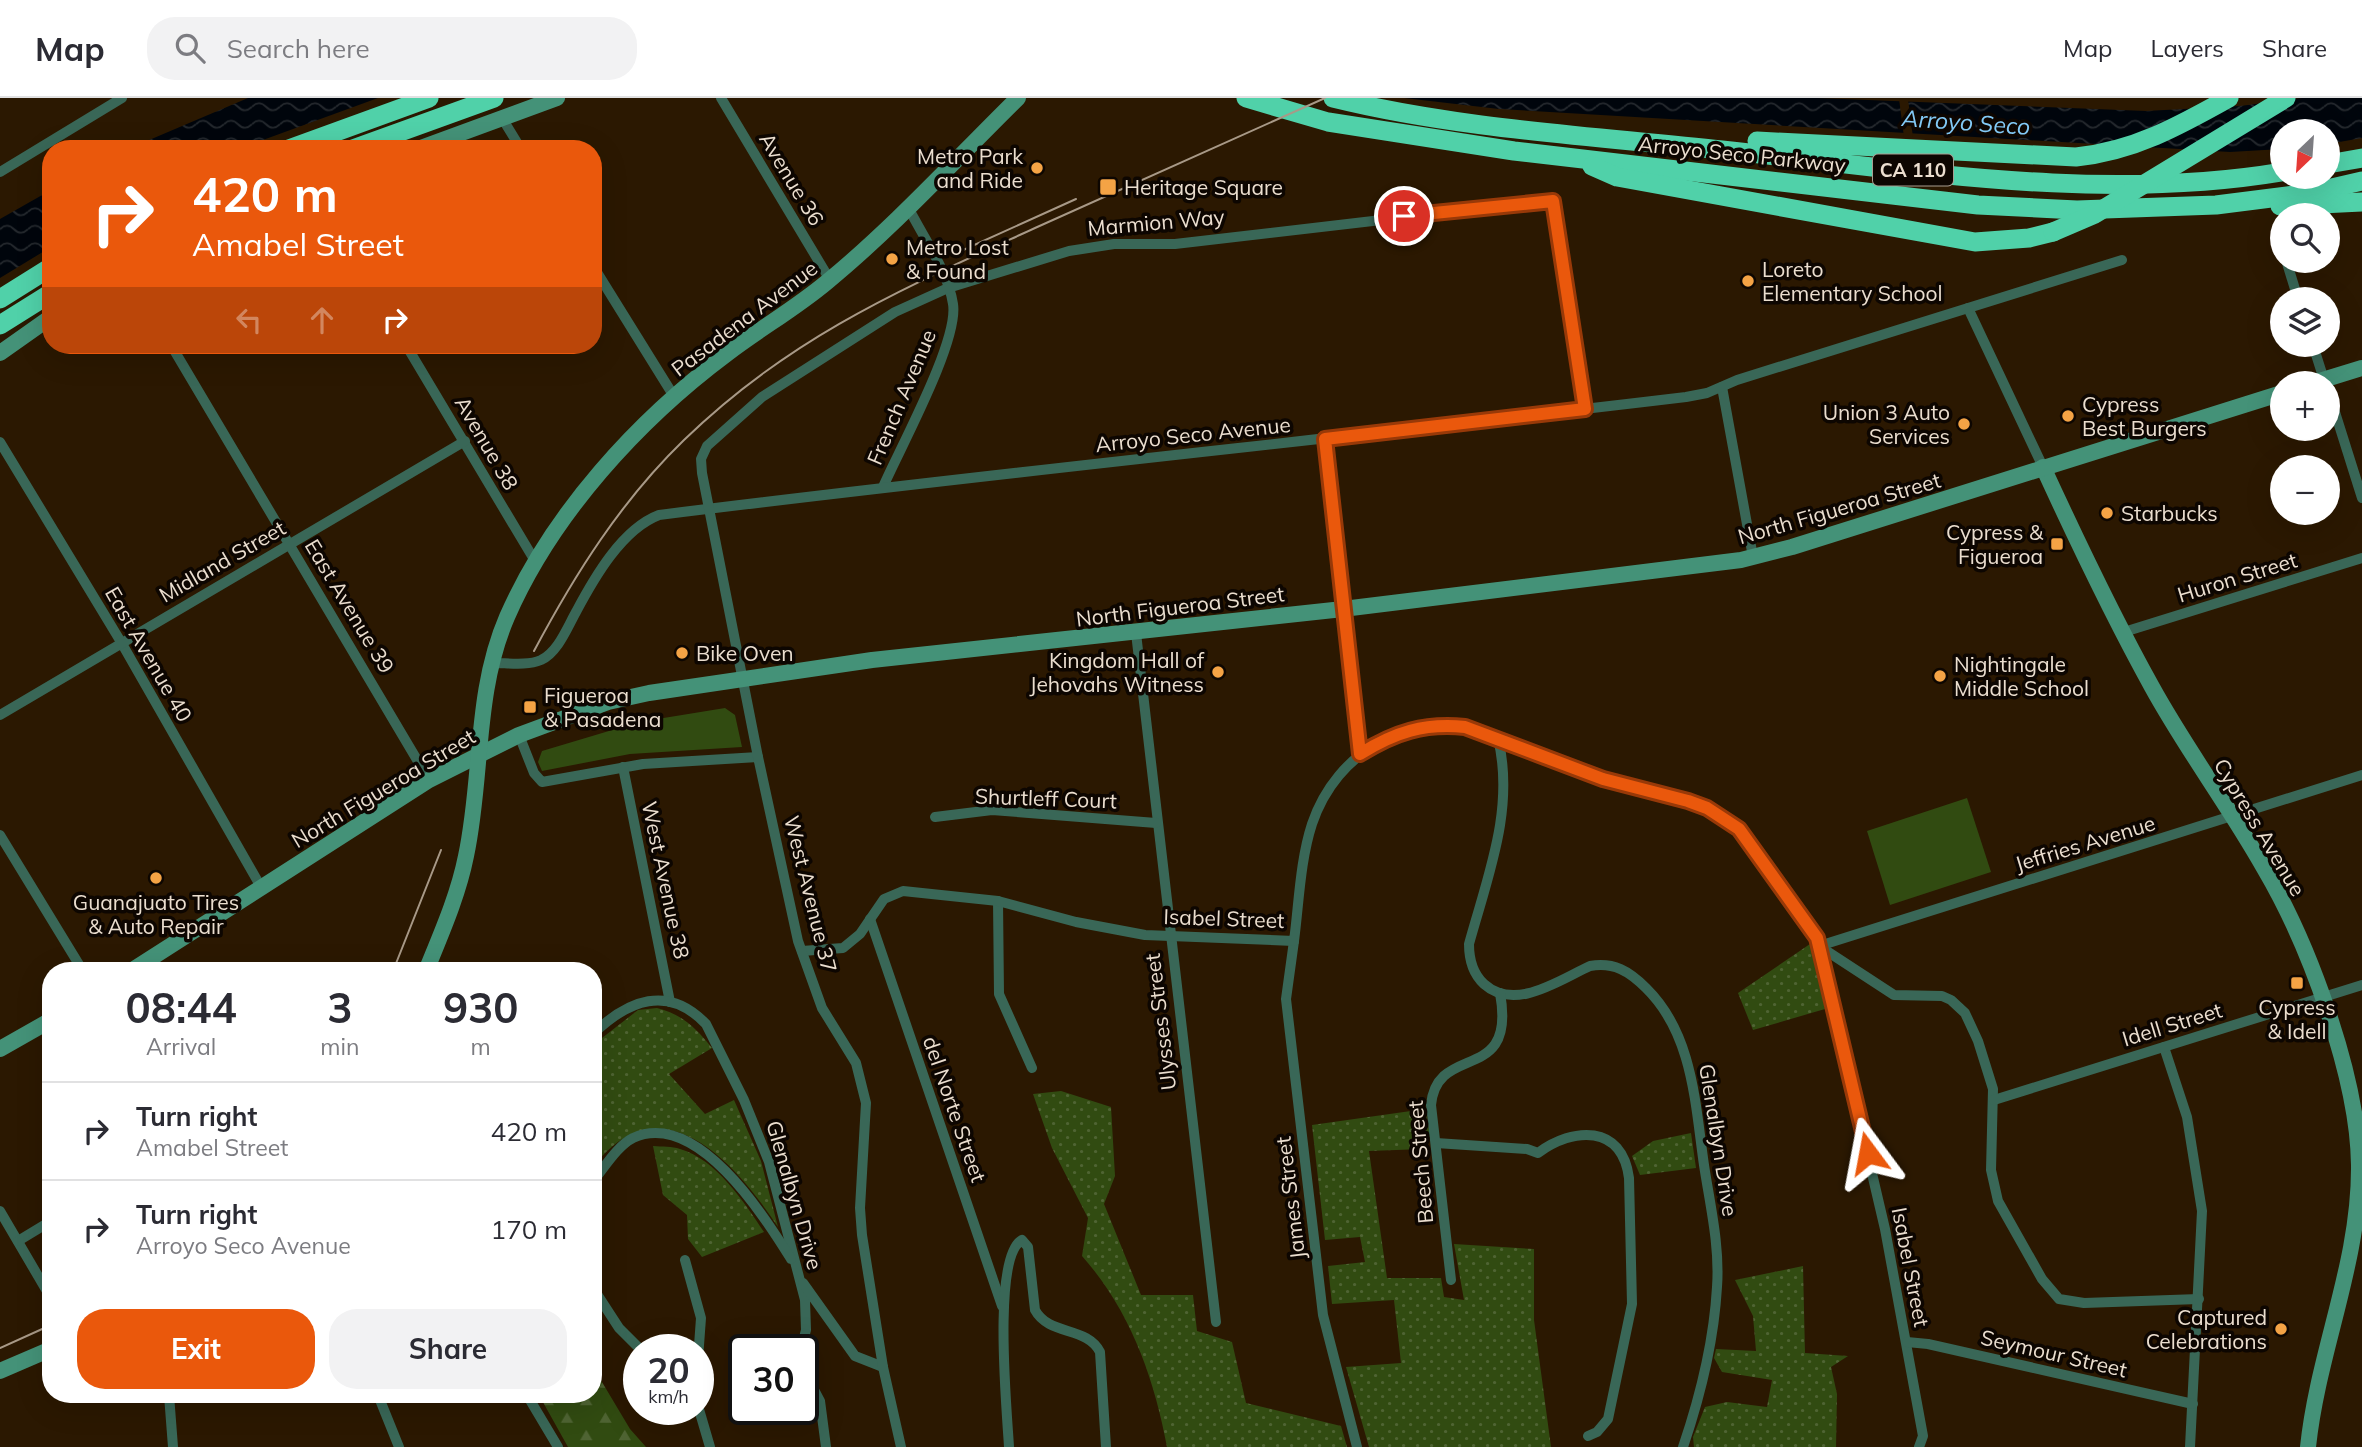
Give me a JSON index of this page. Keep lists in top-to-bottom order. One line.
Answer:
{"streets":{"highway":["Arroyo Seco Parkway","CA 110"],"main road":["Pasadena Avenue","North Figueroa Street","Cypress Avenue"],"street":["Avenue 36","Marmion Way","French Avenue","Arroyo Seco Avenue","Avenue 38","Midland Street","Huron Street","East Avenue 39","East Avenue 40","Shurtleff Court","Jeffries Avenue","West Avenue 38","West Avenue 37","Isabel Street","Ulysses Street","Idell Street","del Norte Street","Glenalbyn Drive","Beech Street","James Street","Seymour Street"]},"crossings":[["Avenue 36","Pasadena Avenue"],["Marmion Way","French Avenue"],["Marmion Way","Arroyo Seco Avenue"],["Marmion Way","West Avenue 37"],["Pasadena Avenue","French Avenue"],["Pasadena Avenue","Avenue 38"],["Pasadena Avenue","North Figueroa Street"],["French Avenue","Arroyo Seco Avenue"],["Arroyo Seco Avenue","Cypress Avenue"],["Arroyo Seco Avenue","West Avenue 37"],["Avenue 38","Midland Street"],["North Figueroa Street","East Avenue 39"],["North Figueroa Street","East Avenue 40"],["North Figueroa Street","Cypress Avenue"],["North Figueroa Street","West Avenue 37"],["North Figueroa Street","Ulysses Street"],["Midland Street","East Avenue 39"],["Midland Street","East Avenue 40"],["Huron Street","Cypress Avenue"],["Shurtleff Court","Ulysses Street"],["Cypress Avenue","Jeffries Avenue"],["Cypress Avenue","Idell Street"],["Jeffries Avenue","Isabel Street"],["West Avenue 38","Glenalbyn Drive"],["West Avenue 37","Isabel Street"],["Isabel Street","Ulysses Street"],["Isabel Street","del Norte Street"],["Isabel Street","James Street"],["Isabel Street","Seymour Street"],["Glenalbyn Drive","Beech Street"]],"water":["Arroyo Seco"],"places":{"other":["Metro Park and Ride","Metro Lost & Found","Loreto Elementary School","Cypress Best Burgers","Union 3 Auto Services","Starbucks","Bike Oven","Kingdom Hall of Jehovahs Witness","Nightingale Middle School","Guanajuato Tires & Auto Repair","Captured Celebrations"],"transit":["Heritage Square","Cypress & Figueroa","Figueroa & Pasadena","Cypress & Idell"]},"north":"bottom left","page":{"header":"Map","search":"Search here","nav":["Map","Layers","Share"],"map_buttons":["+","−"],"turn":["420 m","Amabel Street"],"eta":["08:44","Arrival","3","min","930","m"],"list":[{"name":"Turn right","note":"Amabel Street","value":"420 m"},{"name":"Turn right","note":"Arroyo Seco Avenue","value":"170 m"}],"buttons":["Exit","Share"],"speed":"20 km/h","limit":"30"}}
